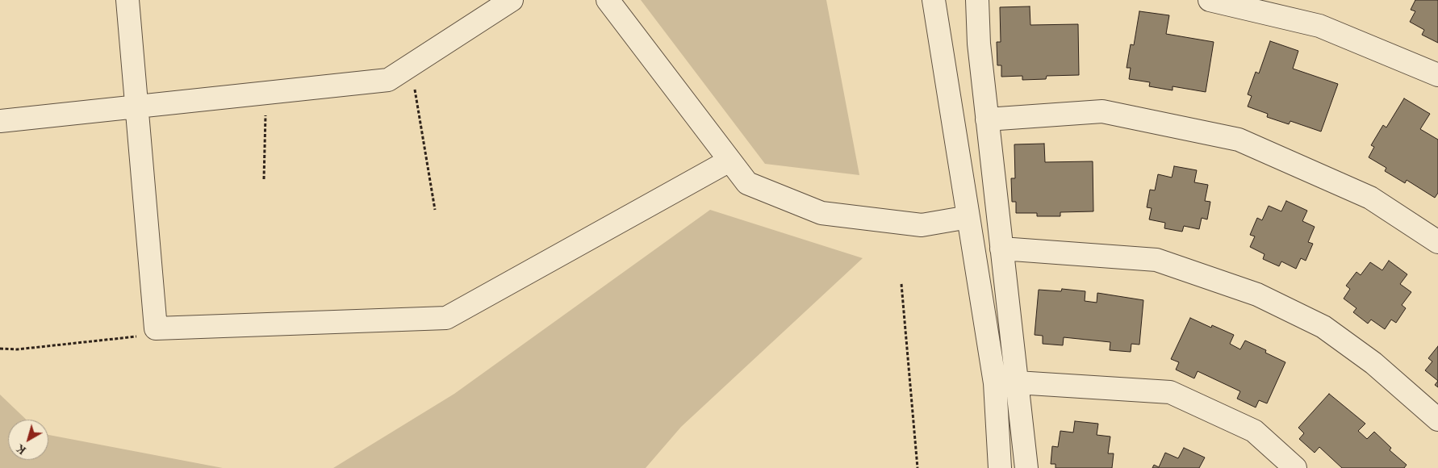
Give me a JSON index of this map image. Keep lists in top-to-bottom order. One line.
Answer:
{"north":"bottom left"}
